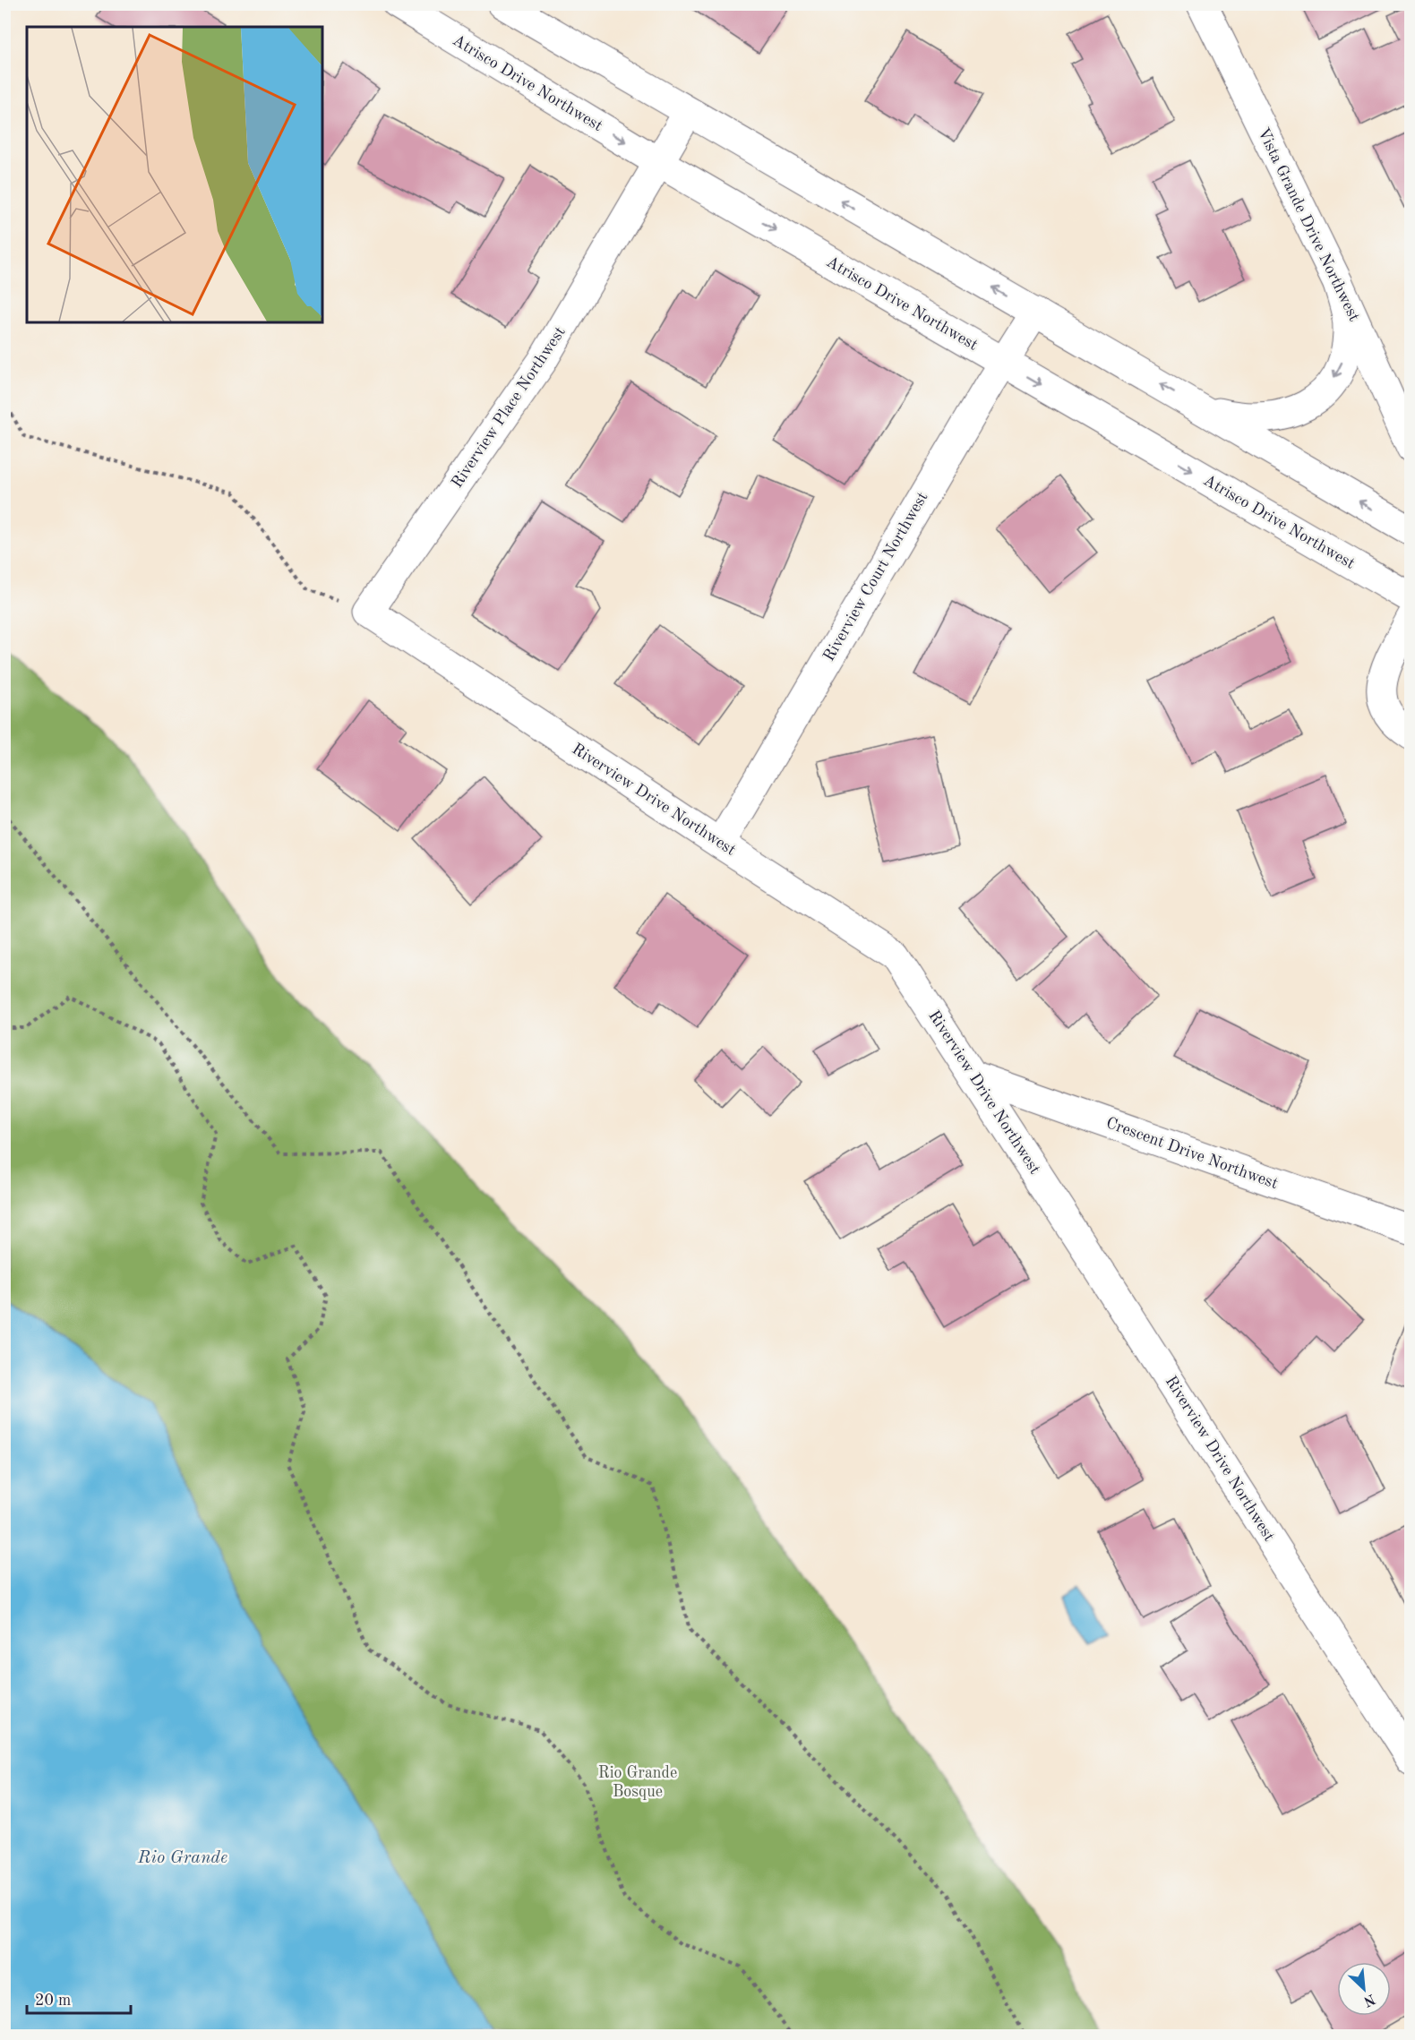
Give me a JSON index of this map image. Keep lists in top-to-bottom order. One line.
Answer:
{"streets":{"street":["Atrisco Drive Northwest","Vista Grande Drive Northwest","Riverview Place Northwest","Riverview Court Northwest","Riverview Drive Northwest","Crescent Drive Northwest"]},"crossings":[["Atrisco Drive Northwest","Riverview Place Northwest"],["Atrisco Drive Northwest","Riverview Court Northwest"],["Riverview Place Northwest","Riverview Drive Northwest"],["Riverview Court Northwest","Riverview Drive Northwest"],["Riverview Drive Northwest","Crescent Drive Northwest"]],"water":["Rio Grande"],"parks":["Rio Grande Bosque"],"scale_bar":"20 m","north":"bottom right"}
